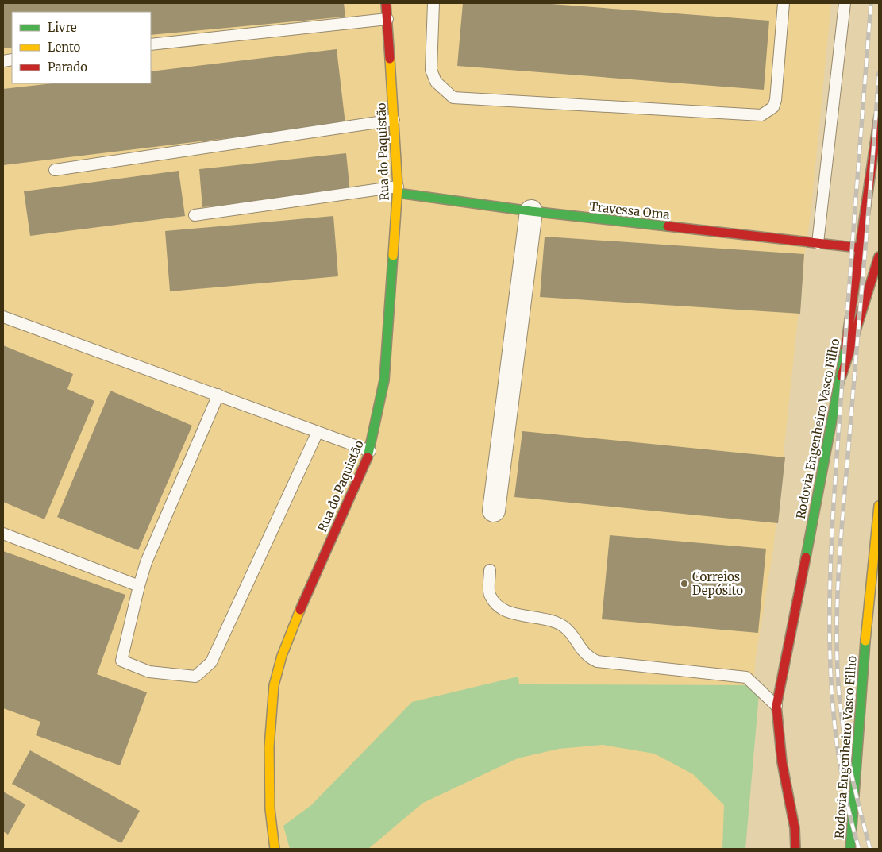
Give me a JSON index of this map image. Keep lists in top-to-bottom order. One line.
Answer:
{"streets":{"main road":["Rua do Paquistão","Travessa Oma","Rodovia Engenheiro Vasco Filho"]},"crossings":[["Rua do Paquistão","Travessa Oma"],["Travessa Oma","Rodovia Engenheiro Vasco Filho"]],"places":["Correios Depósito"],"legend":["Livre","Lento","Parado"]}
